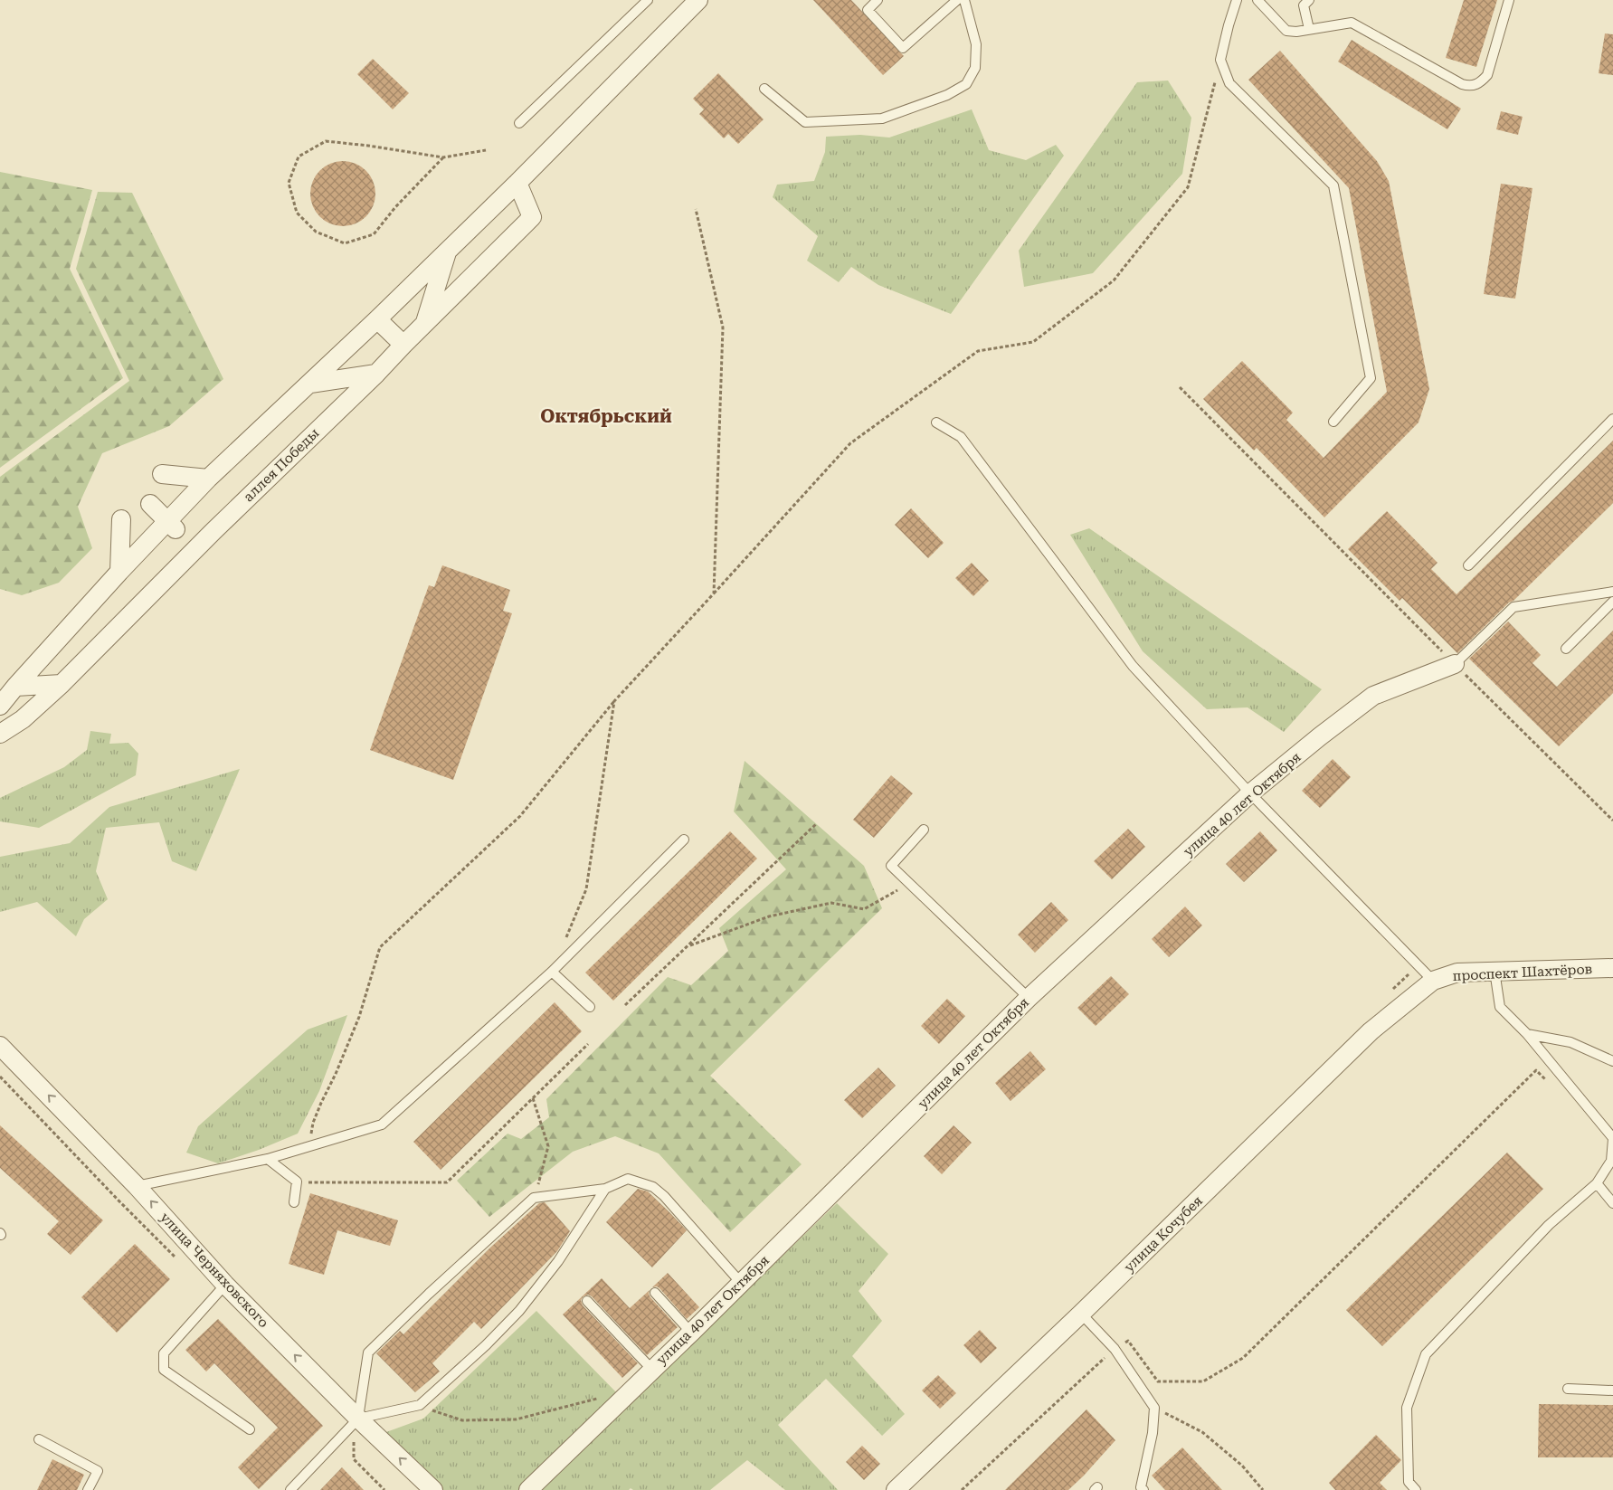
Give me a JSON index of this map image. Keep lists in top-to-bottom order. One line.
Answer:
{"streets":{"street":["аллея Победы","улица 40 лет Октября","проспект Шахтёров","улица Кочубея","улица Черняховского"]},"crossings":[["проспект Шахтёров","улица Кочубея"]],"one_way":["улица Черняховского"],"districts":["Октябрьский"]}
